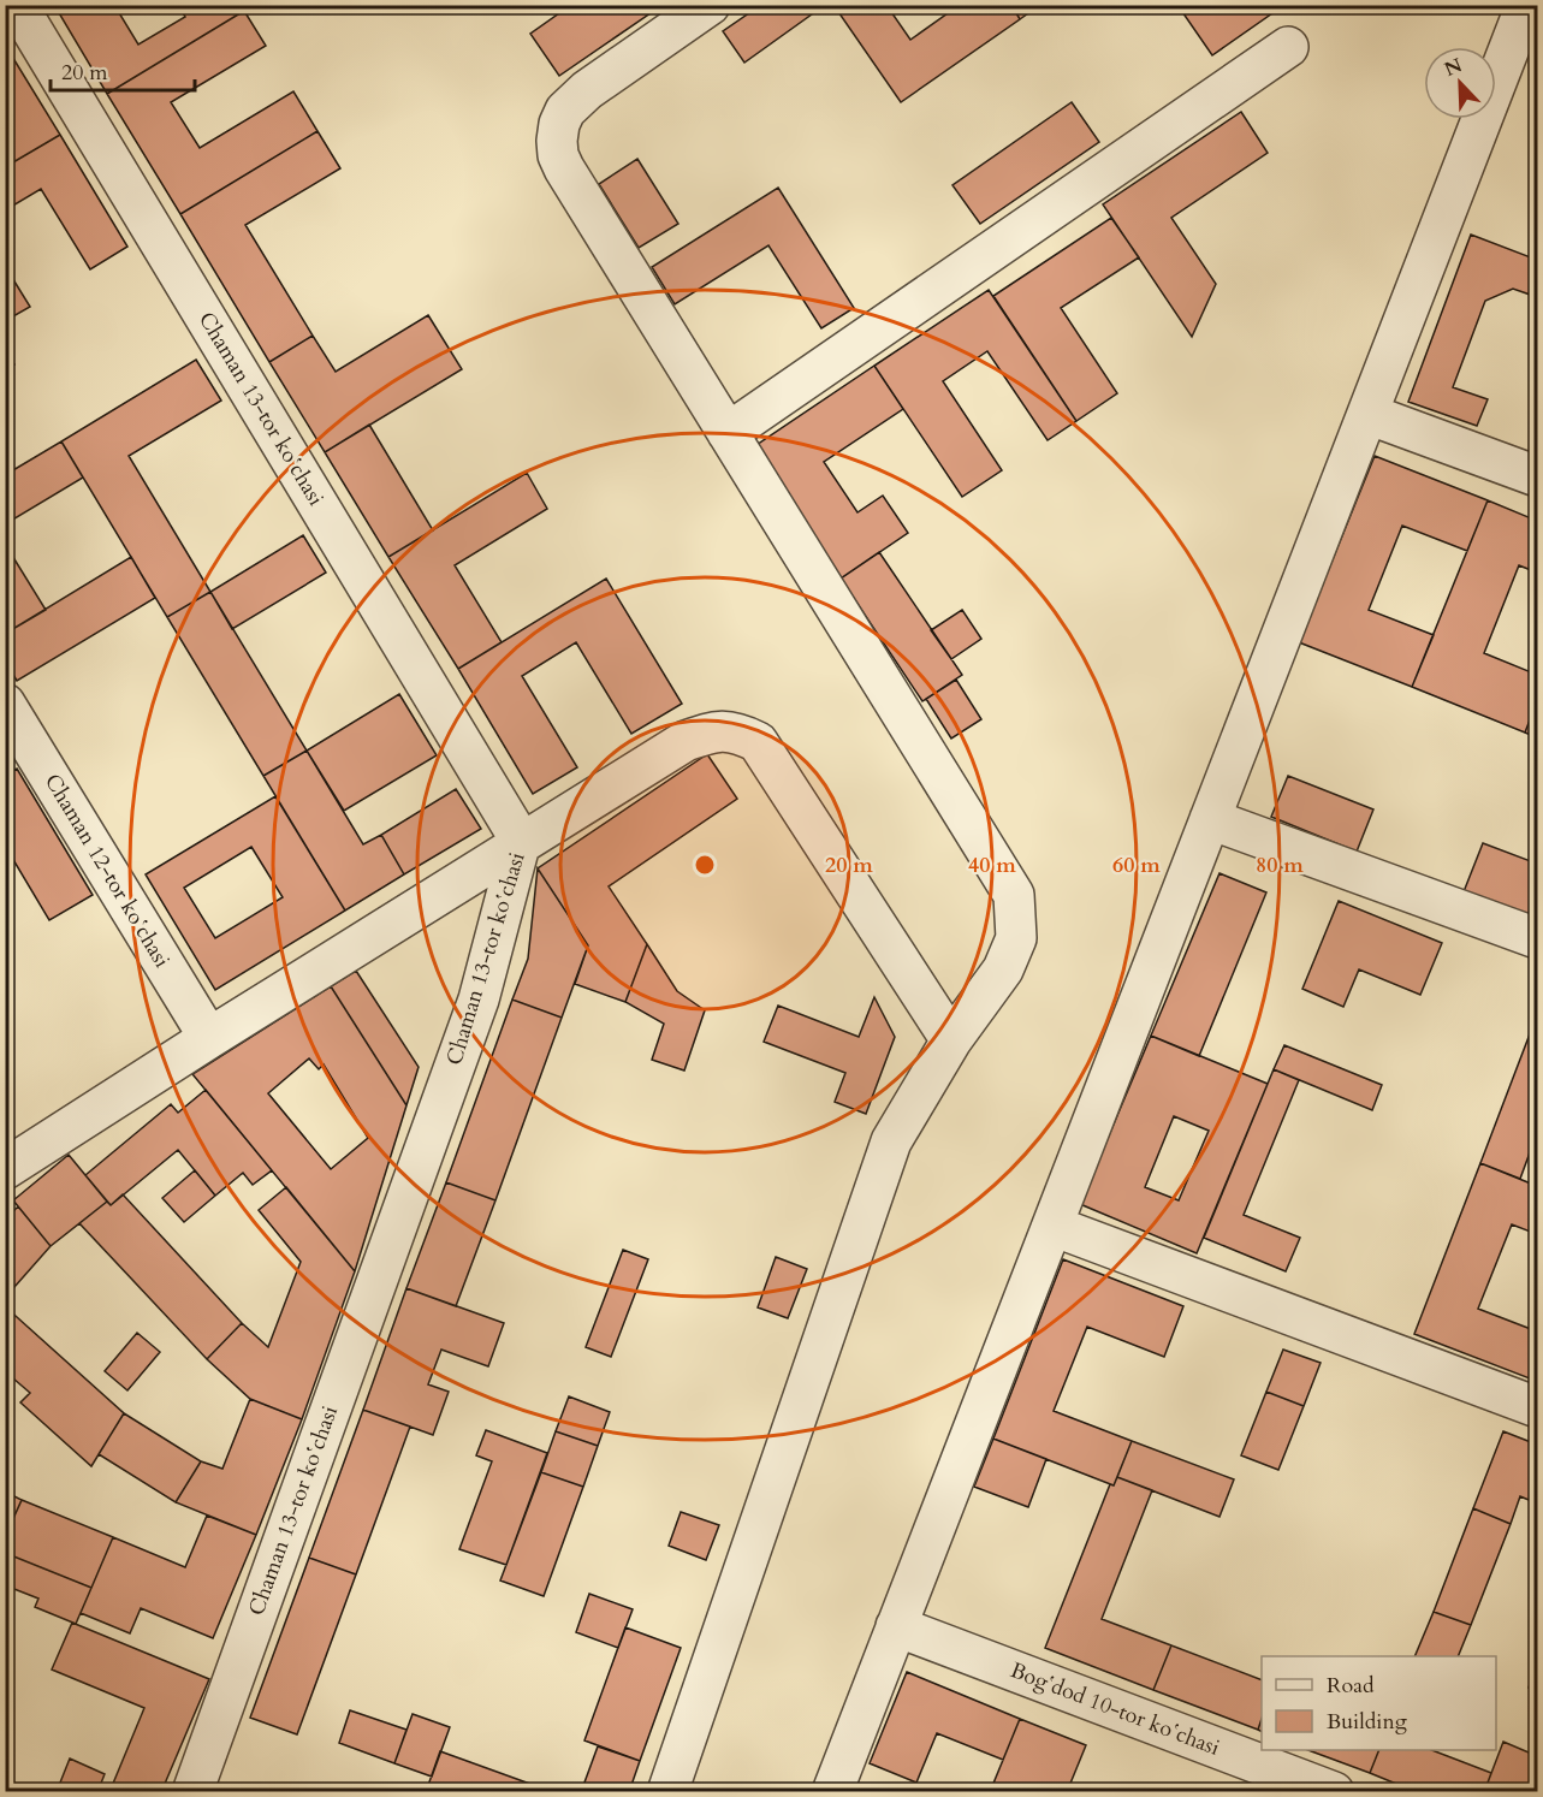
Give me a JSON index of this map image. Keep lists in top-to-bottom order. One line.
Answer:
{"streets":{"street":["Chaman 13-tor koʻchasi","Chaman 12-tor koʻchasi","Bogʻdod 10-tor koʻchasi"]},"legend":["Road","Building"],"scale_bar":"20 m","north":"top left","rings":["20 m","40 m","60 m","80 m"]}
